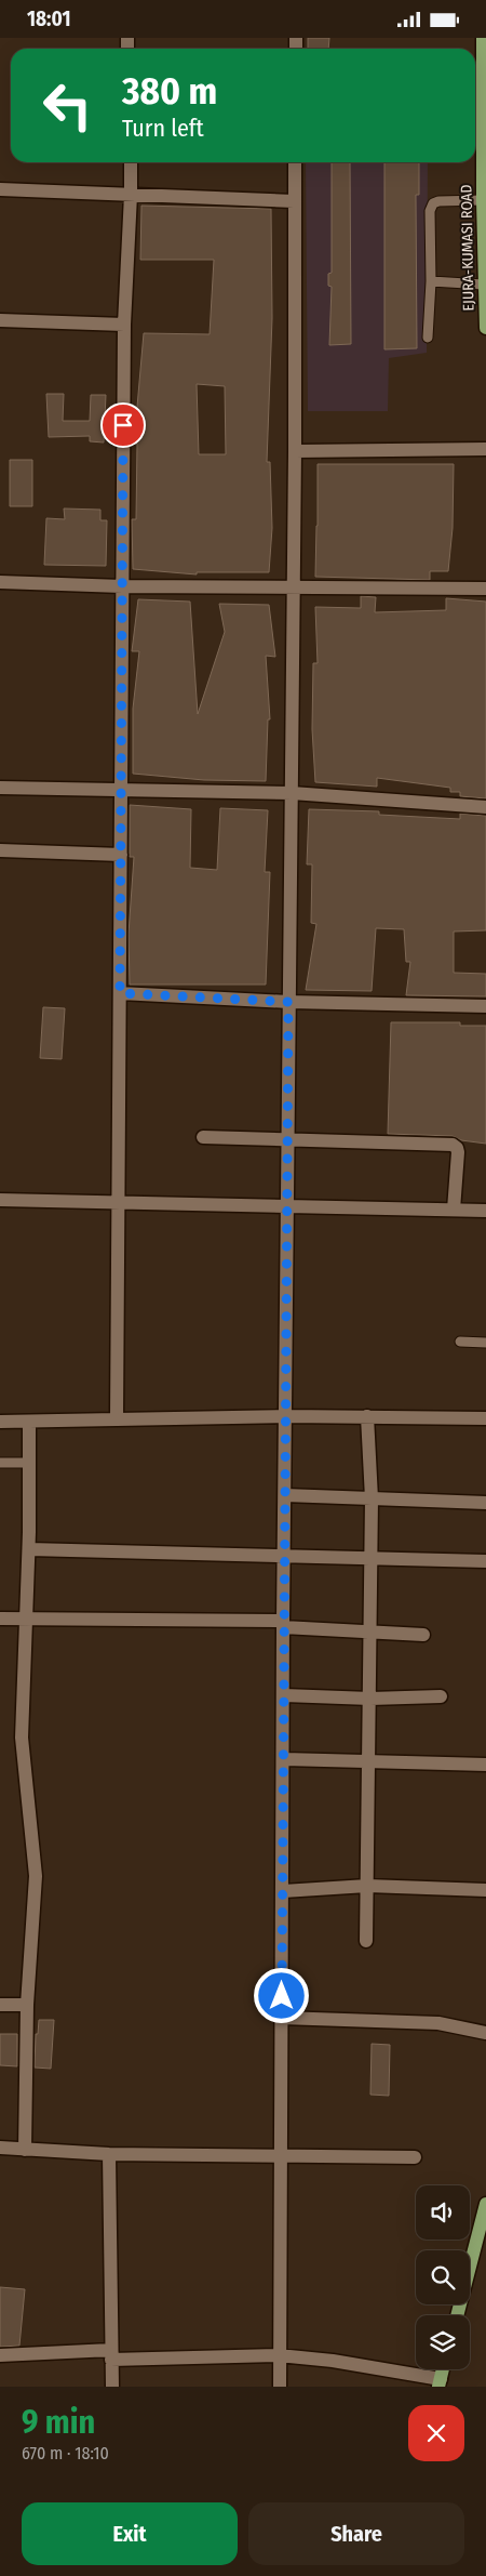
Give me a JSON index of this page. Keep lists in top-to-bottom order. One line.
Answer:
{"streets":{"main road":["EJURA-KUMASI ROAD"]},"page":{"status":"18:01","turn":["380 m","Turn left"],"heading":["9 min","670 m · 18:10"],"buttons":["Exit","Share"]}}
